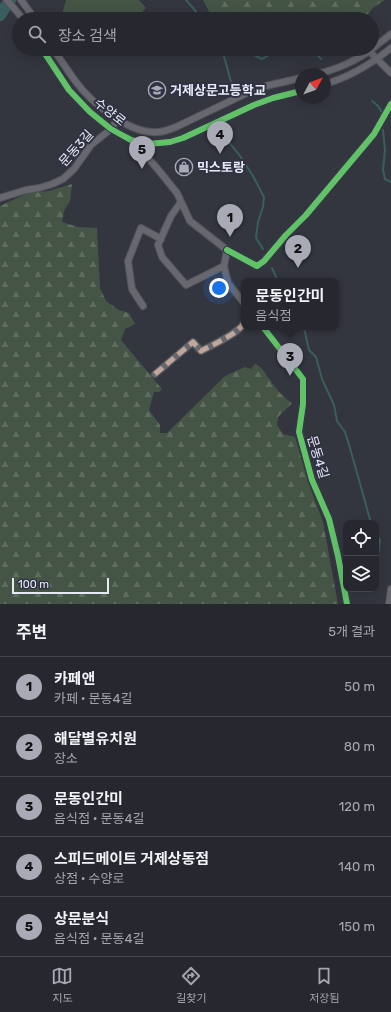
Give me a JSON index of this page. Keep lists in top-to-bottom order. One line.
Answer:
{"streets":{"street":["수양로","문동3길","문동4길"]},"crossings":[["수양로","문동3길"]],"places":{"school or university":["거제상문고등학교"],"shop":["믹스토랑"]},"scale_bar":"100 m","north":"top right","page":{"search":"장소 검색","pins":["4","5","1","2","3"],"popup":["문동인간미","음식점"],"scale":"100 m","heading":["주변","5개 결과"],"list":[{"mark":"1","name":"카페앤","note":"카페 · 문동4길","value":"50 m"},{"mark":"2","name":"해달별유치원","note":"장소","value":"80 m"},{"mark":"3","name":"문동인간미","note":"음식점 · 문동4길","value":"120 m"},{"mark":"4","name":"스피드메이트 거제상동점","note":"상점 · 수양로","value":"140 m"},{"mark":"5","name":"상문분식","note":"음식점 · 문동4길","value":"150 m"}],"nav":["지도","길찾기","저장됨"]}}
